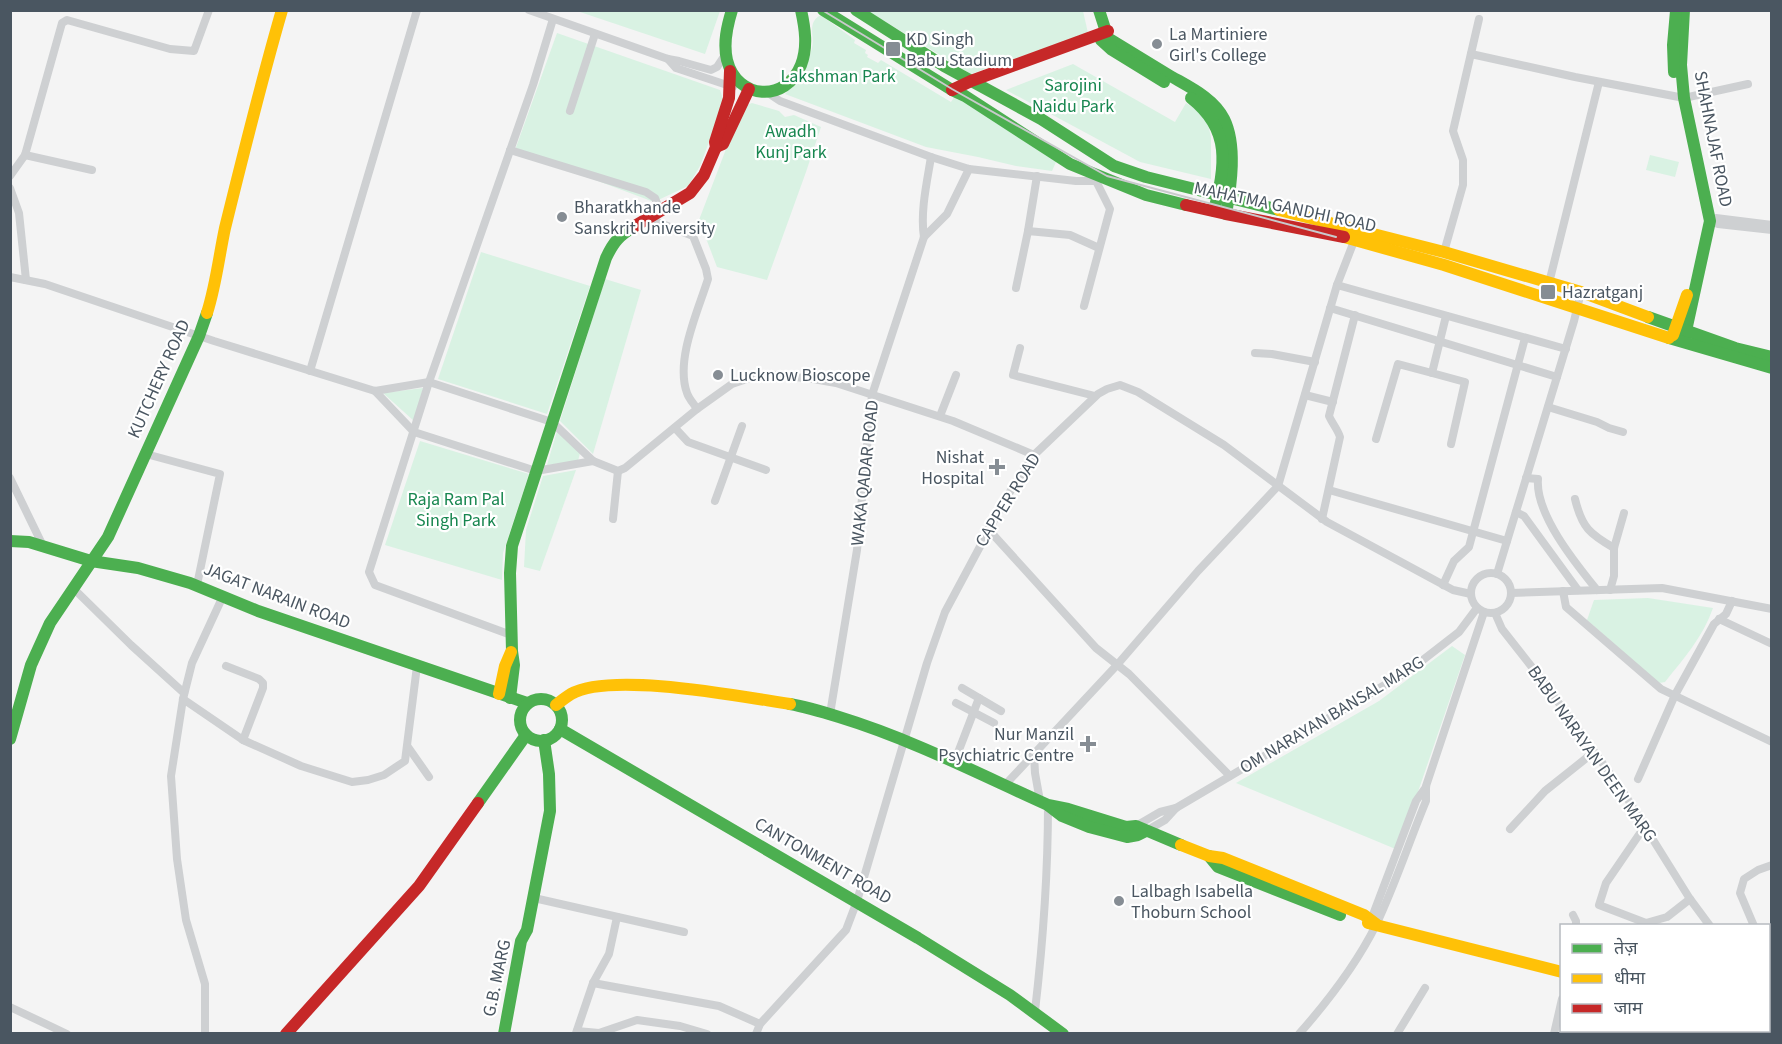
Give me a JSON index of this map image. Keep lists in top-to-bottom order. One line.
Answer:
{"streets":{"street":["SHAHNAJAF ROAD","MAHATMA GANDHI ROAD","KUTCHERY ROAD","WAKA QADAR ROAD","CAPPER ROAD","JAGAT NARAIN ROAD","OM NARAYAN BANSAL MARG","BABU NARAYAN DEEN MARG","CANTONMENT ROAD","G.B. MARG"]},"crossings":[["KUTCHERY ROAD","JAGAT NARAIN ROAD"],["CAPPER ROAD","OM NARAYAN BANSAL MARG"],["CAPPER ROAD","BABU NARAYAN DEEN MARG"],["CAPPER ROAD","CANTONMENT ROAD"],["JAGAT NARAIN ROAD","CANTONMENT ROAD"],["OM NARAYAN BANSAL MARG","BABU NARAYAN DEEN MARG"]],"parks":["Lakshman Park","Sarojini Naidu Park","Awadh Kunj Park","Raja Ram Pal Singh Park"],"places":{"other":["La Martiniere Girl's College","Bharatkhande Sanskrit University","Lucknow Bioscope","Lalbagh Isabella Thoburn School"],"transit":["KD Singh Babu Stadium","Hazratganj"],"health":["Nishat Hospital","Nur Manzil Psychiatric Centre"]},"legend":["तेज़","धीमा","जाम"]}
